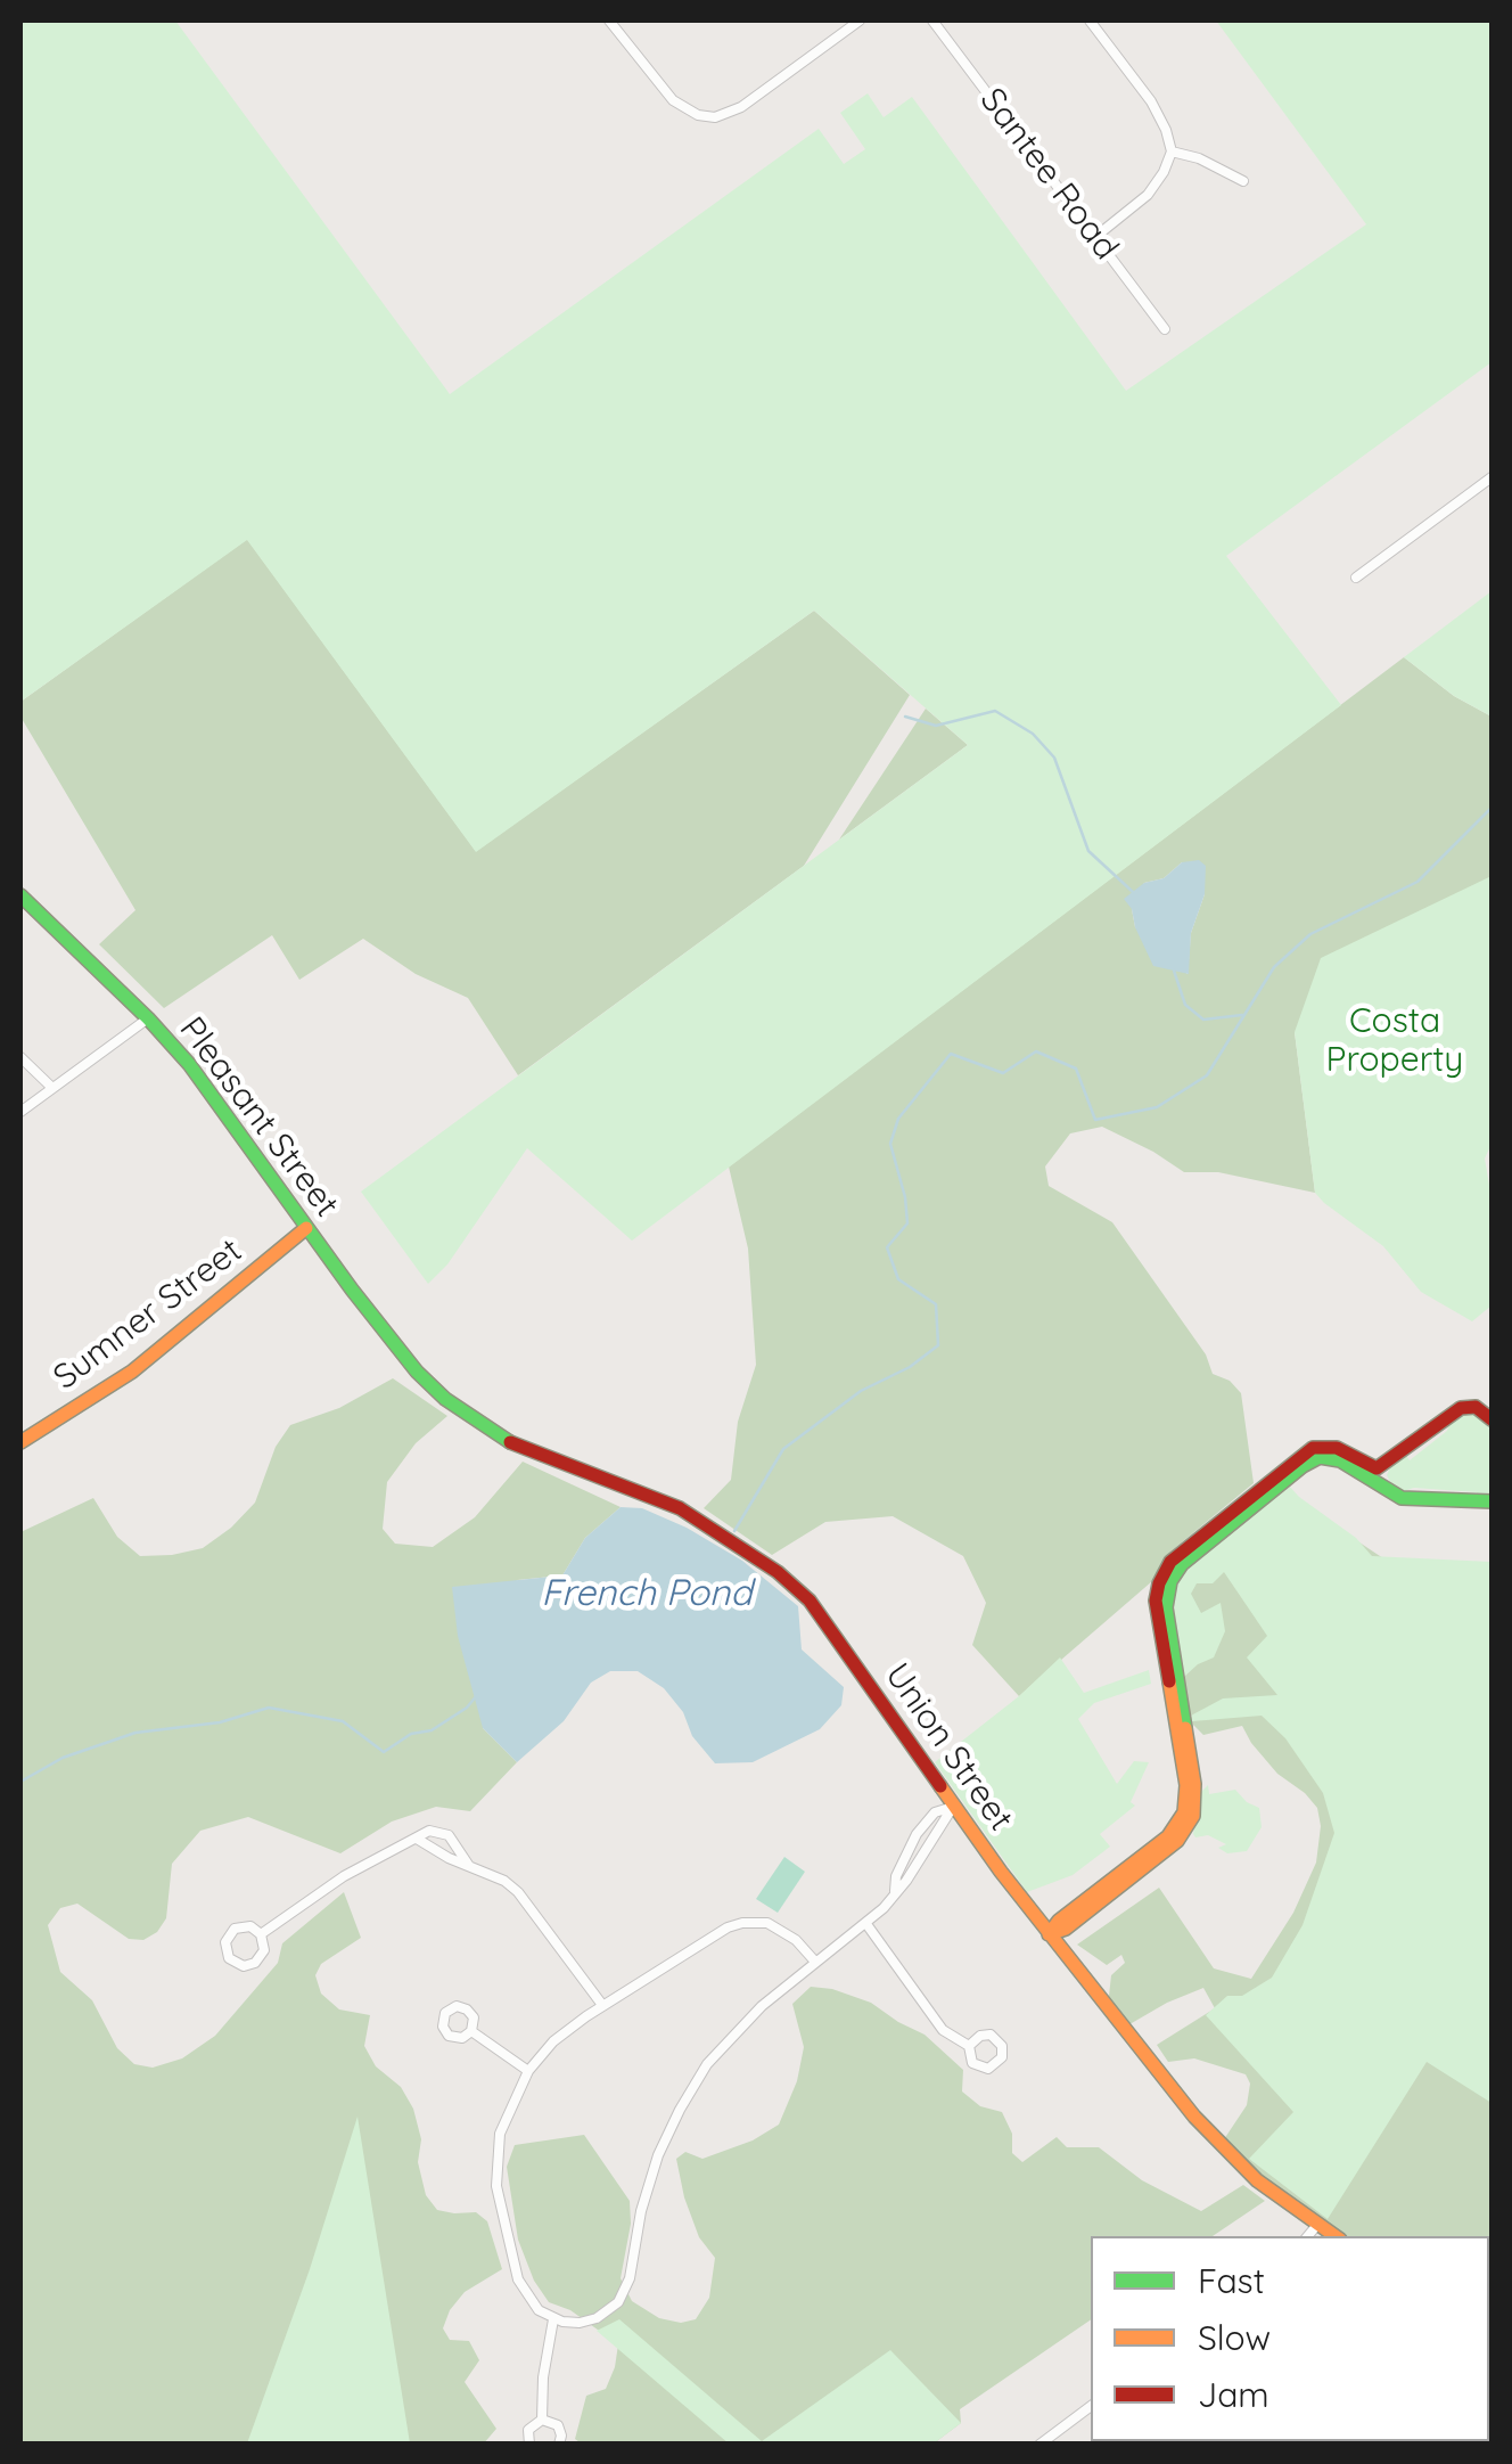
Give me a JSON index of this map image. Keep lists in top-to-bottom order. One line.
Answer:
{"streets":{"main road":["Pleasant Street","Sumner Street","Union Street"],"street":["Santee Road"]},"crossings":[["Pleasant Street","Sumner Street"],["Pleasant Street","Union Street"]],"water":["French Pond"],"parks":["Costa Property"],"legend":["Fast","Slow","Jam"]}
